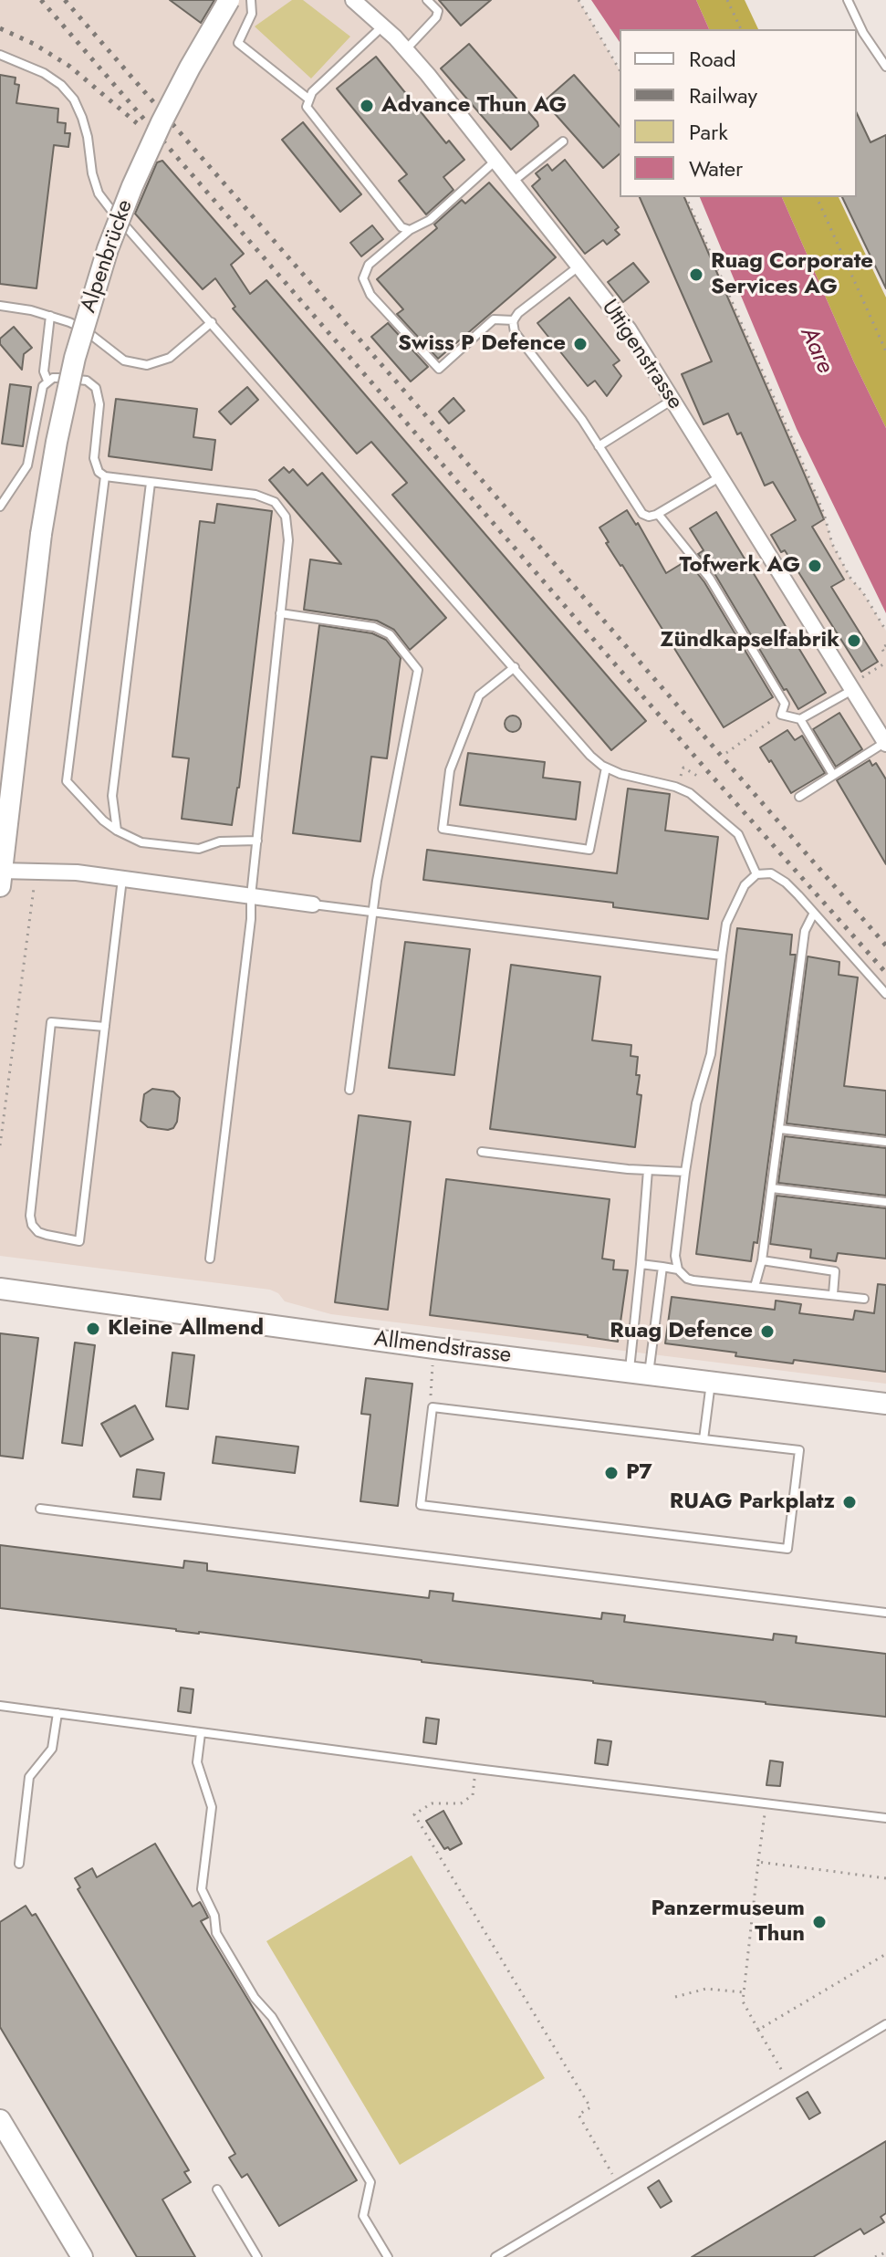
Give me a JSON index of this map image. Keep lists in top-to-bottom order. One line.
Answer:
{"streets":{"main road":["Alpenbrücke","Allmendstrasse"],"street":["Uttigenstrasse"]},"water":["Aare"],"places":["Advance Thun AG","Ruag Corporate Services AG","Swiss P Defence","Tofwerk AG","Zündkapselfabrik","Kleine Allmend","Ruag Defence","P7","RUAG Parkplatz","Panzermuseum Thun"],"legend":["Road","Railway","Park","Water"]}
